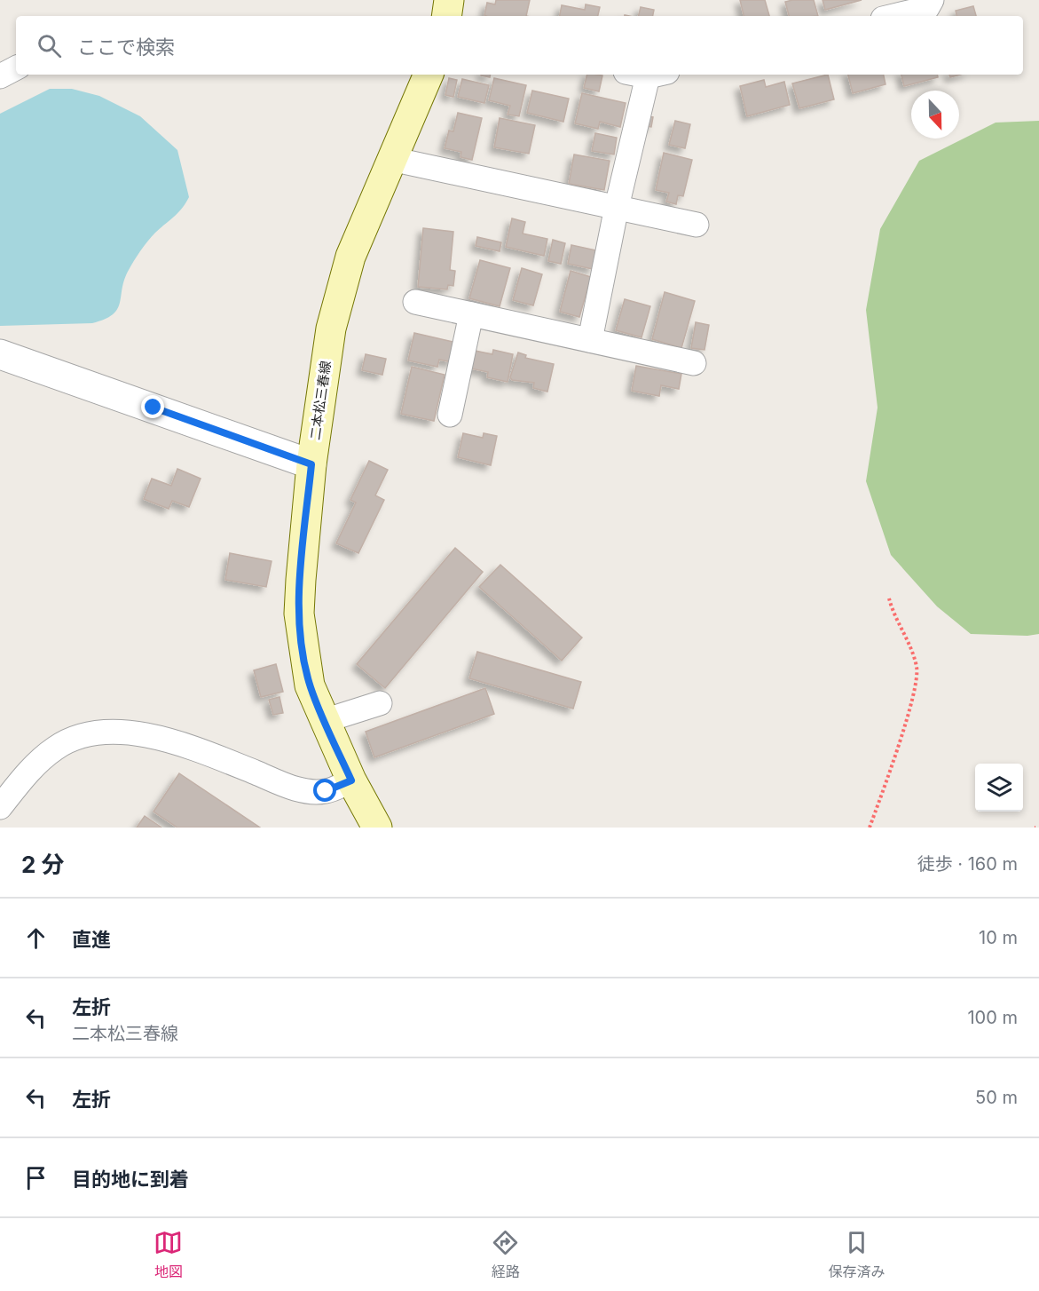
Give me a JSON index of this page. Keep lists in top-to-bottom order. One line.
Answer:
{"streets":{"main road":["二本松三春線"]},"north":"bottom","page":{"search":"ここで検索","heading":["2 分","徒歩 · 160 m"],"list":[["直進","10 m"],["左折","二本松三春線","100 m"],["左折","50 m"],"目的地に到着"],"nav":["地図","経路","保存済み"]}}
